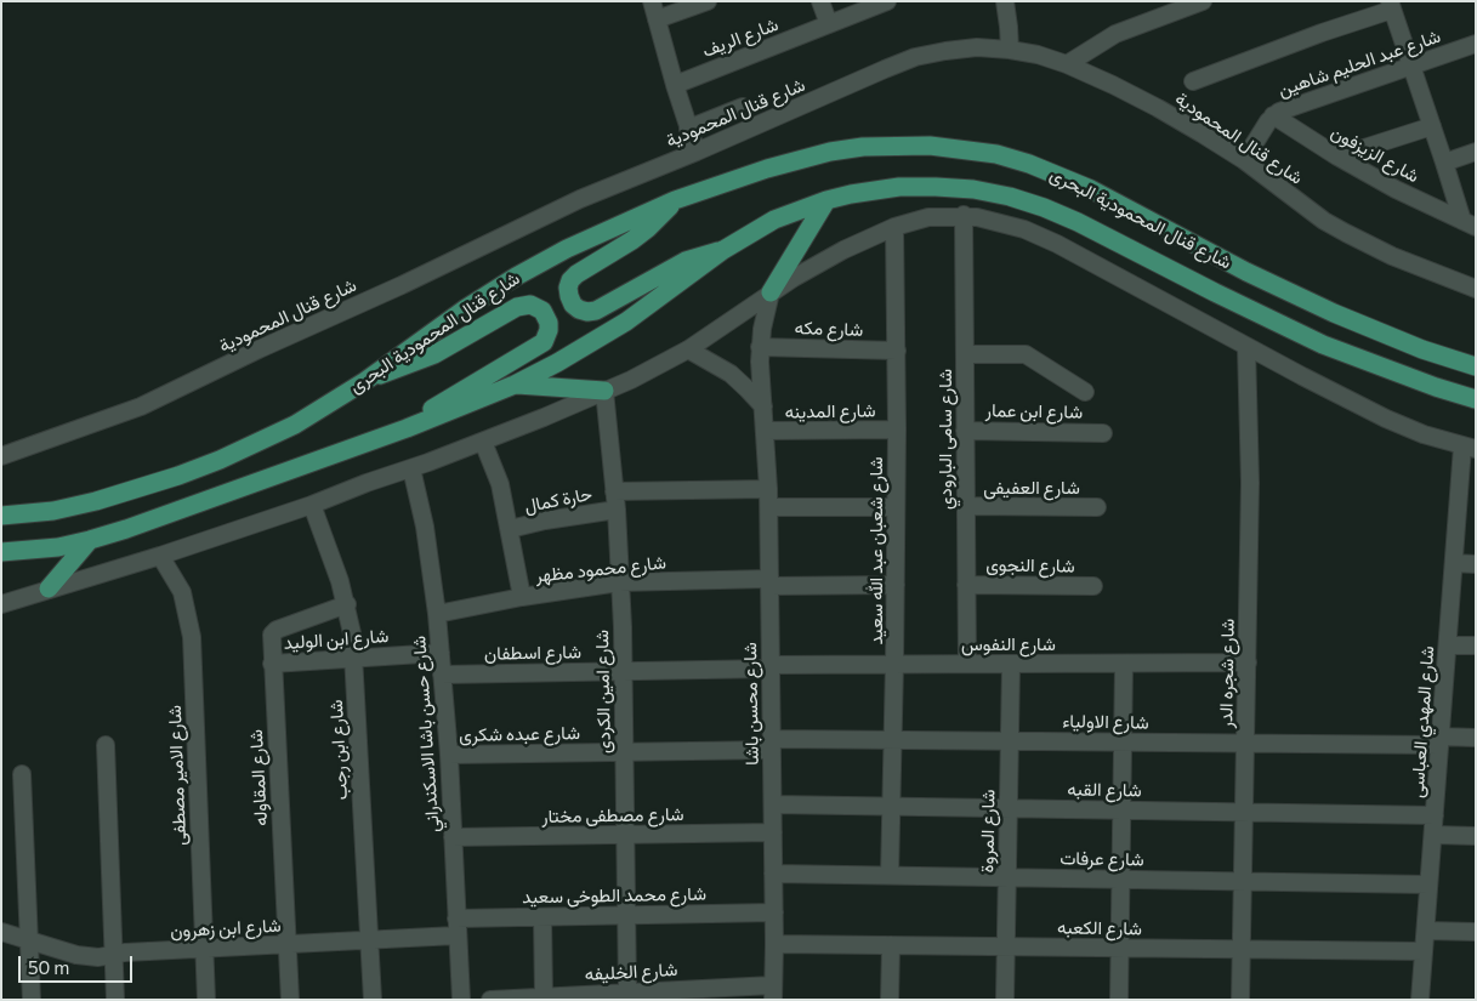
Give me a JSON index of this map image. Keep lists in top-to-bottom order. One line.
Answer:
{"streets":{"main road":["شارع قنال المحمودية البحرى"],"street":["شارع الريف","شارع عبد الحليم شاهين","شارع قنال المحمودية","شارع الزيزفون","شارع مكه","شارع المدينه","شارع ابن عمار","شارع سامى البارودي","شارع العفيفى","حارة كمال","شارع شعبان عبد الله سعيد","شارع النجوى","شارع محمود مظهر","شارع ابن الوليد","شارع النفوس","شارع اسطفان","شارع شجره الدر","شارع امين الكردى","شارع محسن باشا","شارع الاولياء","شارع المهدي العباسى","شارع حسن باشا الاسكندراني","شارع عبده شكرى","شارع ابن رجب","شارع الامير مصطفى","شارع المقاوله","شارع القبه","شارع مصطفى مختار","شارع المروة","شارع عرفات","شارع محمد الطوخى سعيد","شارع ابن زهرون","شارع الكعبه","شارع الخليفه"]},"crossings":[["شارع عبد الحليم شاهين","شارع قنال المحمودية"],["شارع عبد الحليم شاهين","شارع الزيزفون"],["شارع مكه","شارع شعبان عبد الله سعيد"],["شارع مكه","شارع محسن باشا"],["شارع المدينه","شارع شعبان عبد الله سعيد"],["شارع المدينه","شارع محسن باشا"],["شارع ابن عمار","شارع سامى البارودي"],["شارع سامى البارودي","شارع العفيفى"],["شارع سامى البارودي","شارع النجوى"],["شارع سامى البارودي","شارع النفوس"],["حارة كمال","شارع امين الكردى"],["شارع شعبان عبد الله سعيد","شارع محمود مظهر"],["شارع شعبان عبد الله سعيد","شارع النفوس"],["شارع شعبان عبد الله سعيد","شارع الاولياء"],["شارع شعبان عبد الله سعيد","شارع القبه"],["شارع شعبان عبد الله سعيد","شارع عرفات"],["شارع محمود مظهر","شارع امين الكردى"],["شارع محمود مظهر","شارع محسن باشا"],["شارع محمود مظهر","شارع حسن باشا الاسكندراني"],["شارع ابن الوليد","شارع حسن باشا الاسكندراني"],["شارع ابن الوليد","شارع ابن رجب"],["شارع ابن الوليد","شارع المقاوله"],["شارع النفوس","شارع اسطفان"],["شارع النفوس","شارع شجره الدر"],["شارع النفوس","شارع محسن باشا"],["شارع النفوس","شارع المروة"],["شارع اسطفان","شارع امين الكردى"],["شارع اسطفان","شارع محسن باشا"],["شارع اسطفان","شارع حسن باشا الاسكندراني"],["شارع شجره الدر","شارع الاولياء"],["شارع شجره الدر","شارع القبه"],["شارع شجره الدر","شارع عرفات"],["شارع شجره الدر","شارع الكعبه"],["شارع امين الكردى","شارع عبده شكرى"],["شارع امين الكردى","شارع مصطفى مختار"],["شارع امين الكردى","شارع محمد الطوخى سعيد"],["شارع امين الكردى","شارع الخليفه"],["شارع محسن باشا","شارع الاولياء"],["شارع محسن باشا","شارع عبده شكرى"],["شارع محسن باشا","شارع القبه"],["شارع محسن باشا","شارع مصطفى مختار"],["شارع محسن باشا","شارع عرفات"],["شارع محسن باشا","شارع محمد الطوخى سعيد"],["شارع محسن باشا","شارع الكعبه"],["شارع محسن باشا","شارع الخليفه"],["شارع الاولياء","شارع المهدي العباسى"],["شارع الاولياء","شارع عبده شكرى"],["شارع الاولياء","شارع المروة"],["شارع المهدي العباسى","شارع القبه"],["شارع المهدي العباسى","شارع عرفات"],["شارع المهدي العباسى","شارع الكعبه"],["شارع حسن باشا الاسكندراني","شارع عبده شكرى"],["شارع حسن باشا الاسكندراني","شارع مصطفى مختار"],["شارع حسن باشا الاسكندراني","شارع محمد الطوخى سعيد"],["شارع حسن باشا الاسكندراني","شارع ابن زهرون"],["شارع ابن رجب","شارع المقاوله"],["شارع ابن رجب","شارع ابن زهرون"],["شارع الامير مصطفى","شارع ابن زهرون"],["شارع المقاوله","شارع ابن زهرون"],["شارع القبه","شارع المروة"],["شارع المروة","شارع عرفات"],["شارع المروة","شارع الكعبه"]],"scale_bar":"50 m"}
